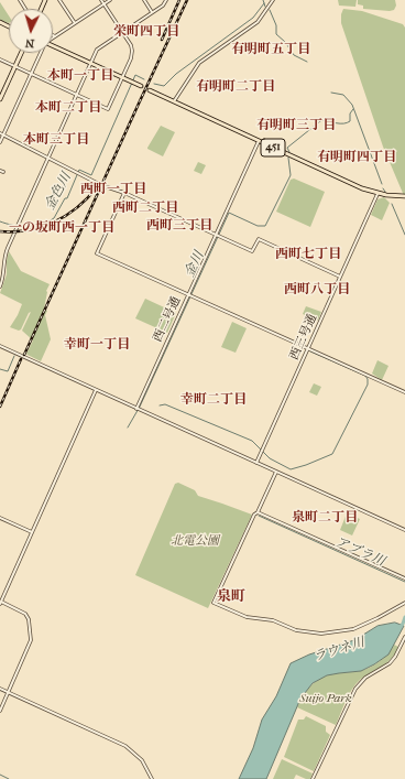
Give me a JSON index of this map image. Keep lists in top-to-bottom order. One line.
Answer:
{"streets":{"highway":["451"],"street":["西二号通","西三号通"]},"crossings":[["451","西二号通"],["451","西三号通"]],"districts":["栄町四丁目","有明町五丁目","本町一丁目","有明町二丁目","本町二丁目","有明町三丁目","本町三丁目","有明町四丁目","西町一丁目","西町二丁目","西町三丁目","一の坂町西一丁目","西町七丁目","西町八丁目","幸町一丁目","幸町二丁目","泉町二丁目","泉町"],"water":["金色川","金川","アブラ川","ラウネ川"],"parks":["北電公園","Suijo Park"],"north":"bottom"}
